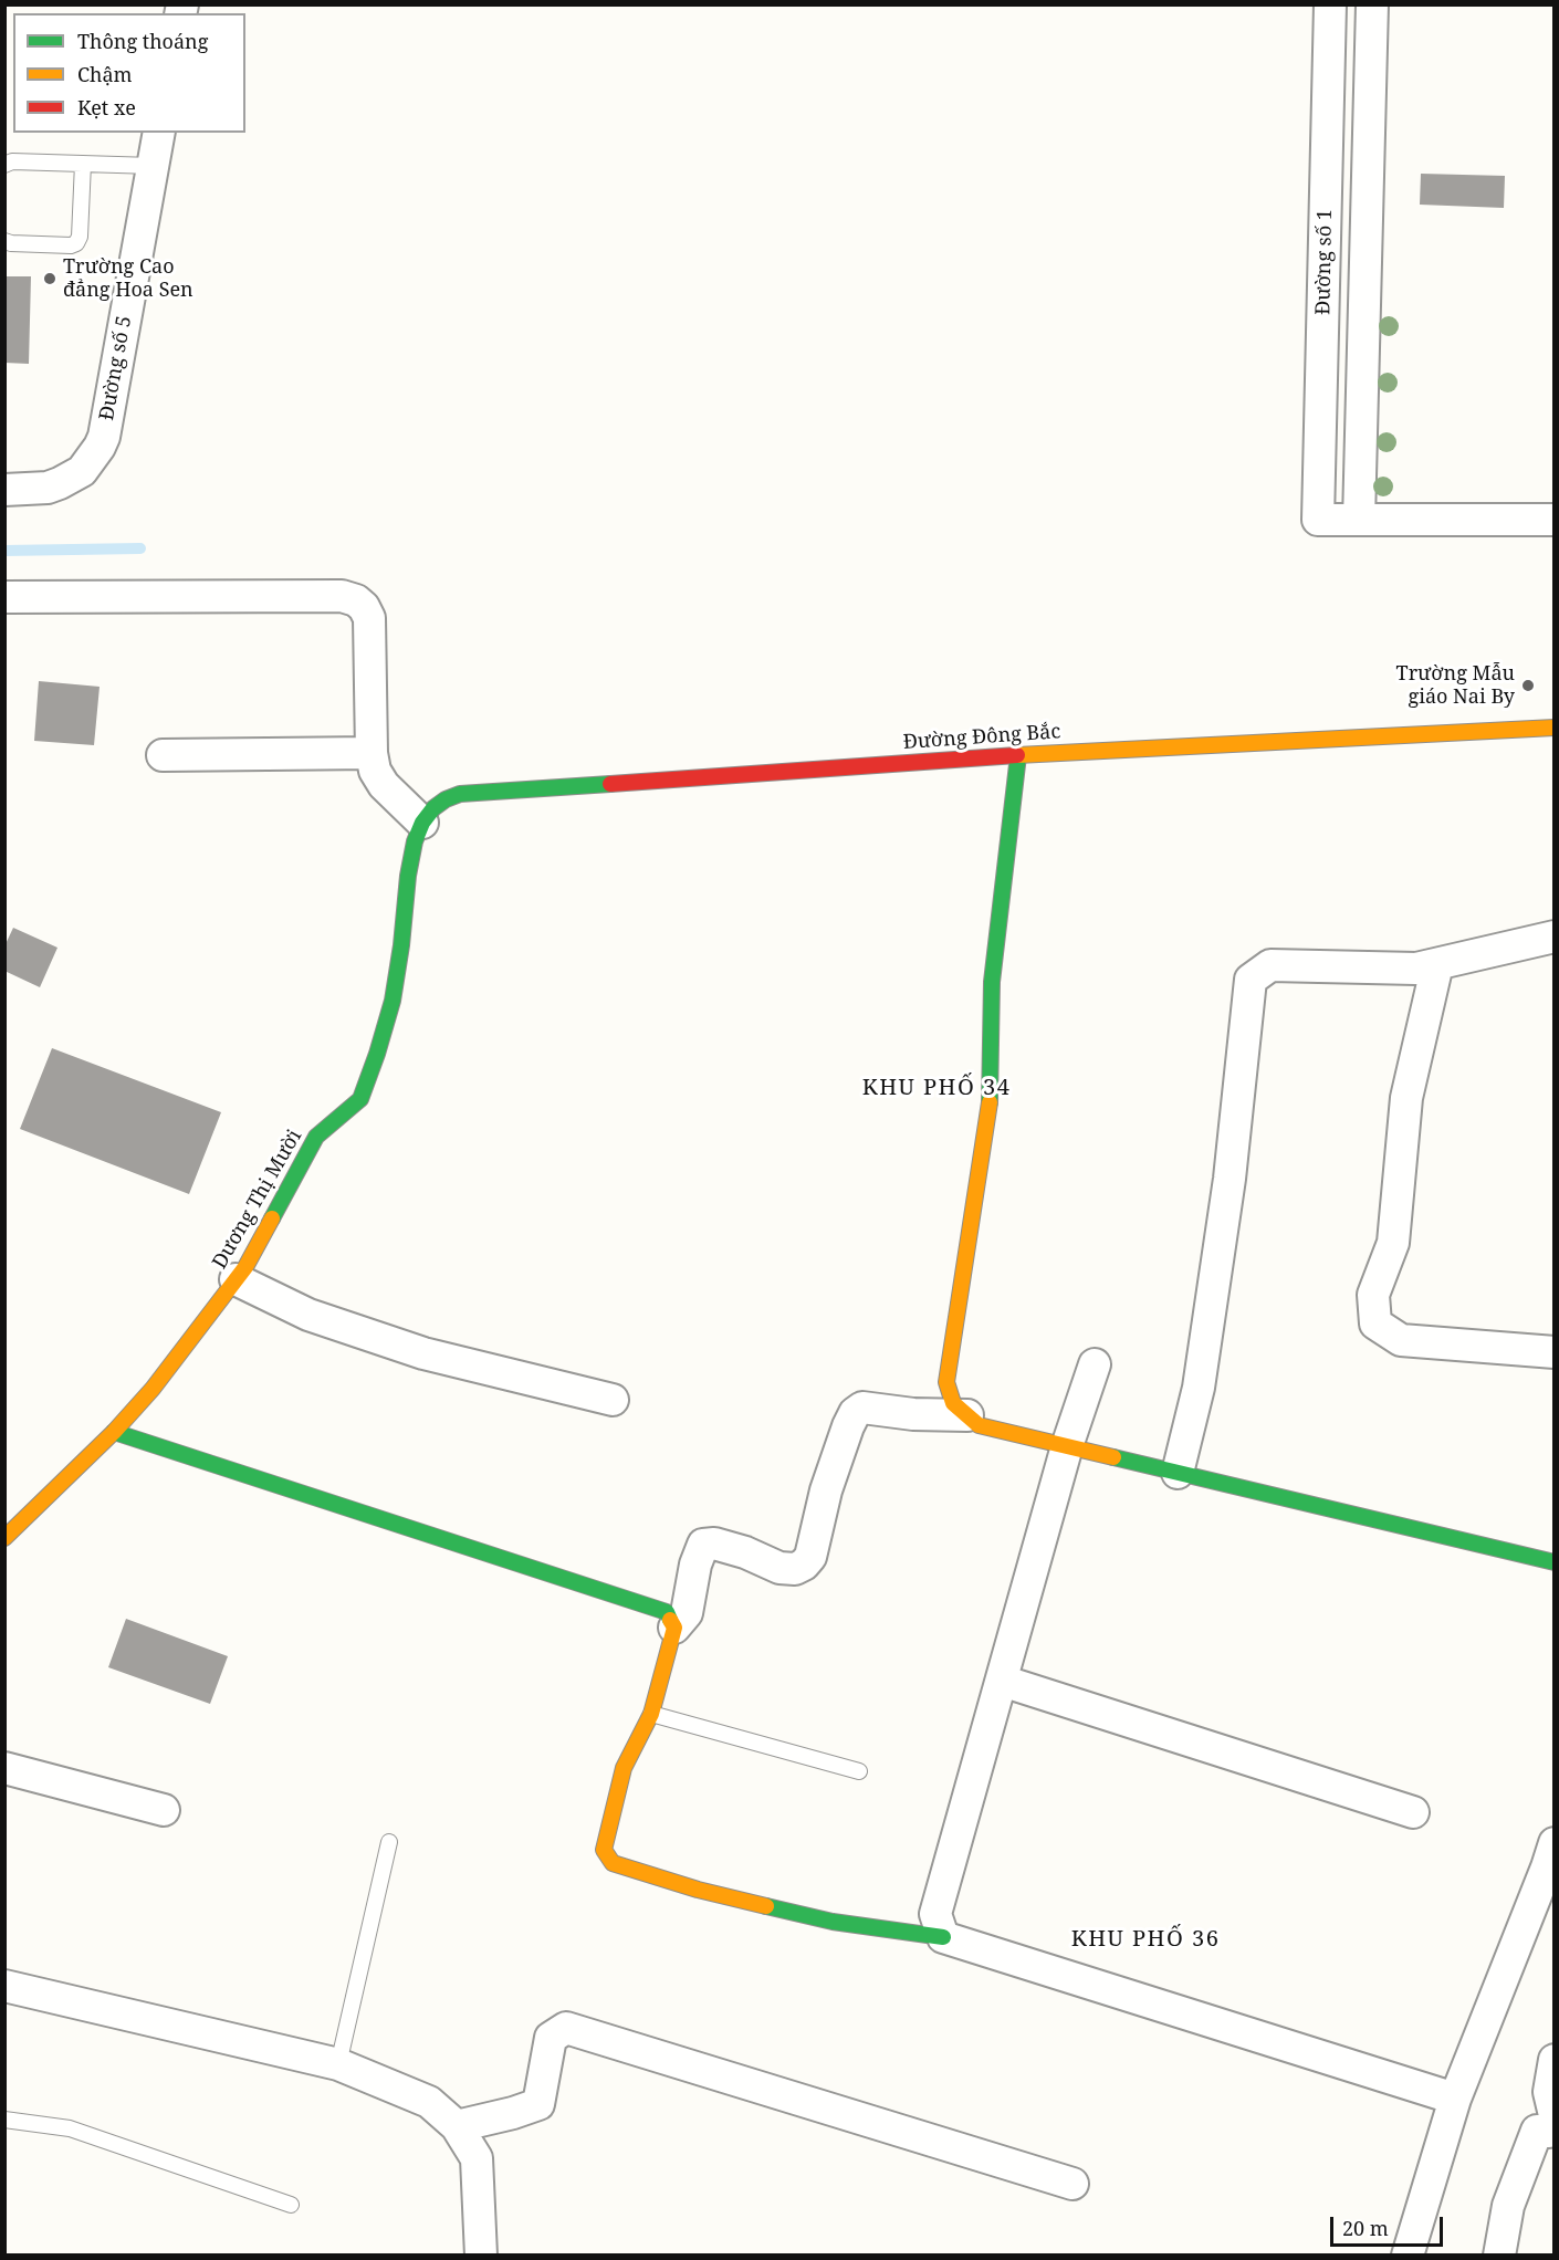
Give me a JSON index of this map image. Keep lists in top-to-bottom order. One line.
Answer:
{"streets":{"street":["Đường số 1","Đường số 5","Đường Đông Bắc","Dương Thị Mười"]},"crossings":[["Đường Đông Bắc","Dương Thị Mười"]],"districts":["KHU PHỐ 34","KHU PHỐ 36"],"places":["Trường Cao đẳng Hoa Sen","Trường Mẫu giáo Nai By"],"legend":["Thông thoáng","Chậm","Kẹt xe"],"scale_bar":"20 m"}
